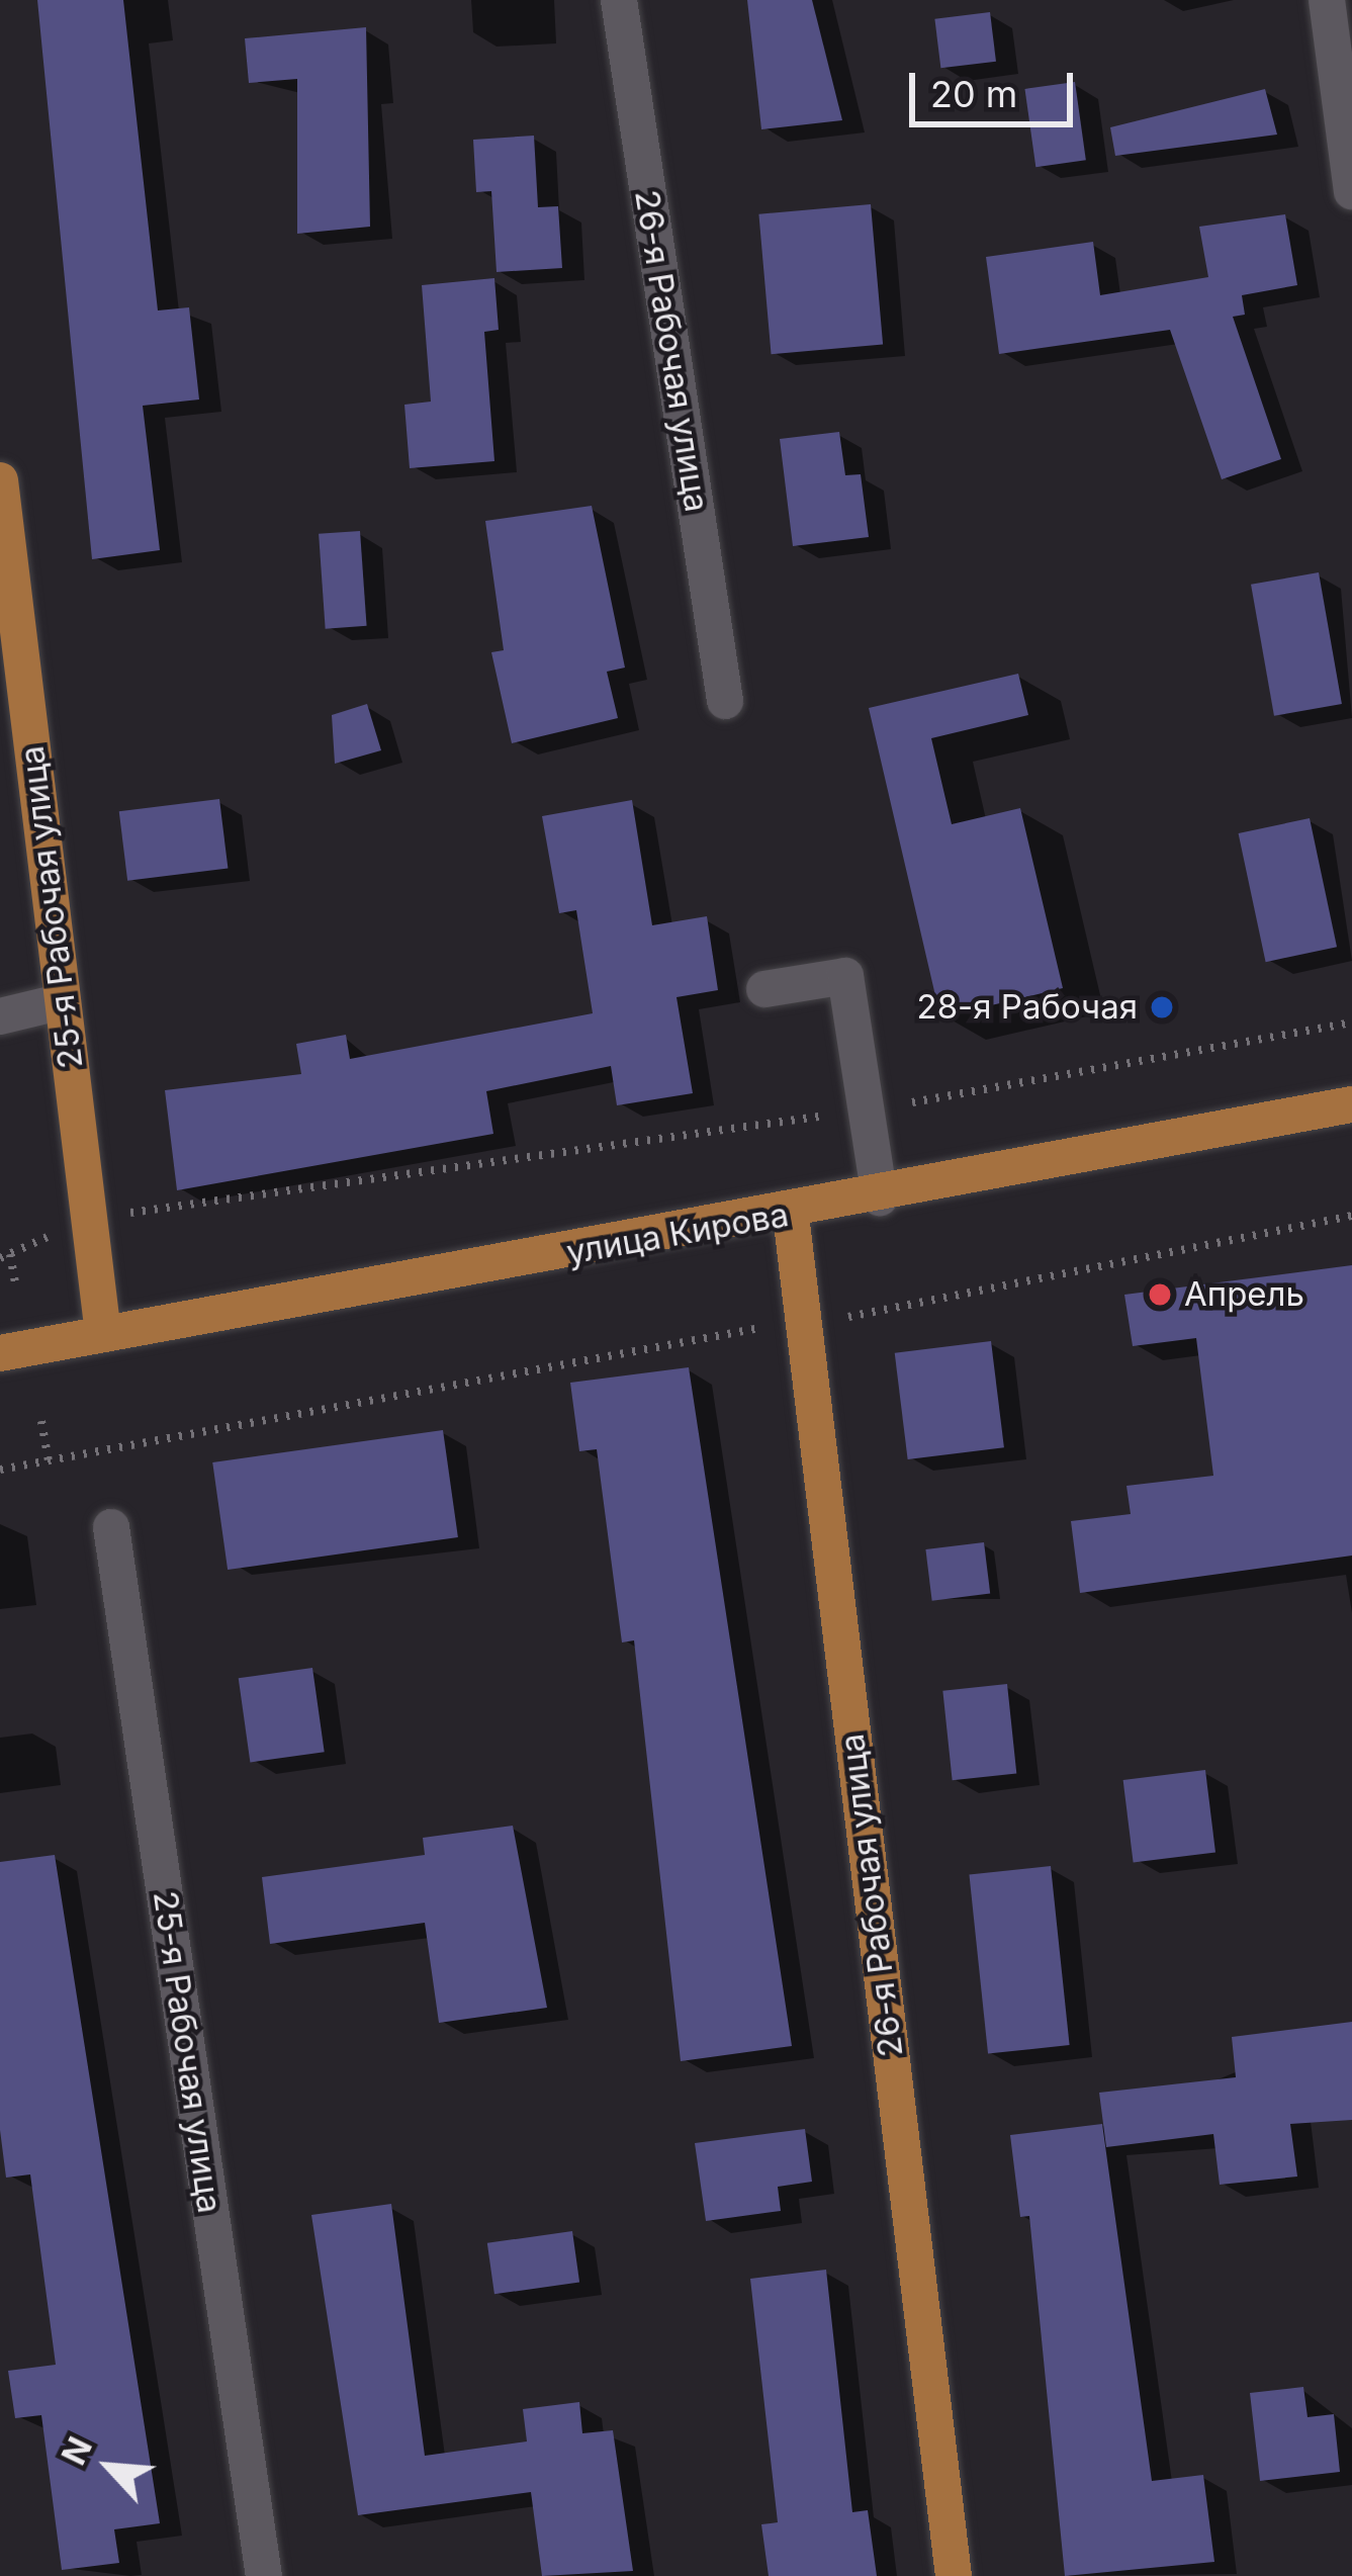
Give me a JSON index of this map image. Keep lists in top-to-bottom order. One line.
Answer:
{"streets":{"main road":["26-я Рабочая улица","25-я Рабочая улица","улица Кирова"]},"crossings":[["26-я Рабочая улица","улица Кирова"],["25-я Рабочая улица","улица Кирова"]],"places":["28-я Рабочая","Апрель"],"scale_bar":"20 m","north":"top left"}
